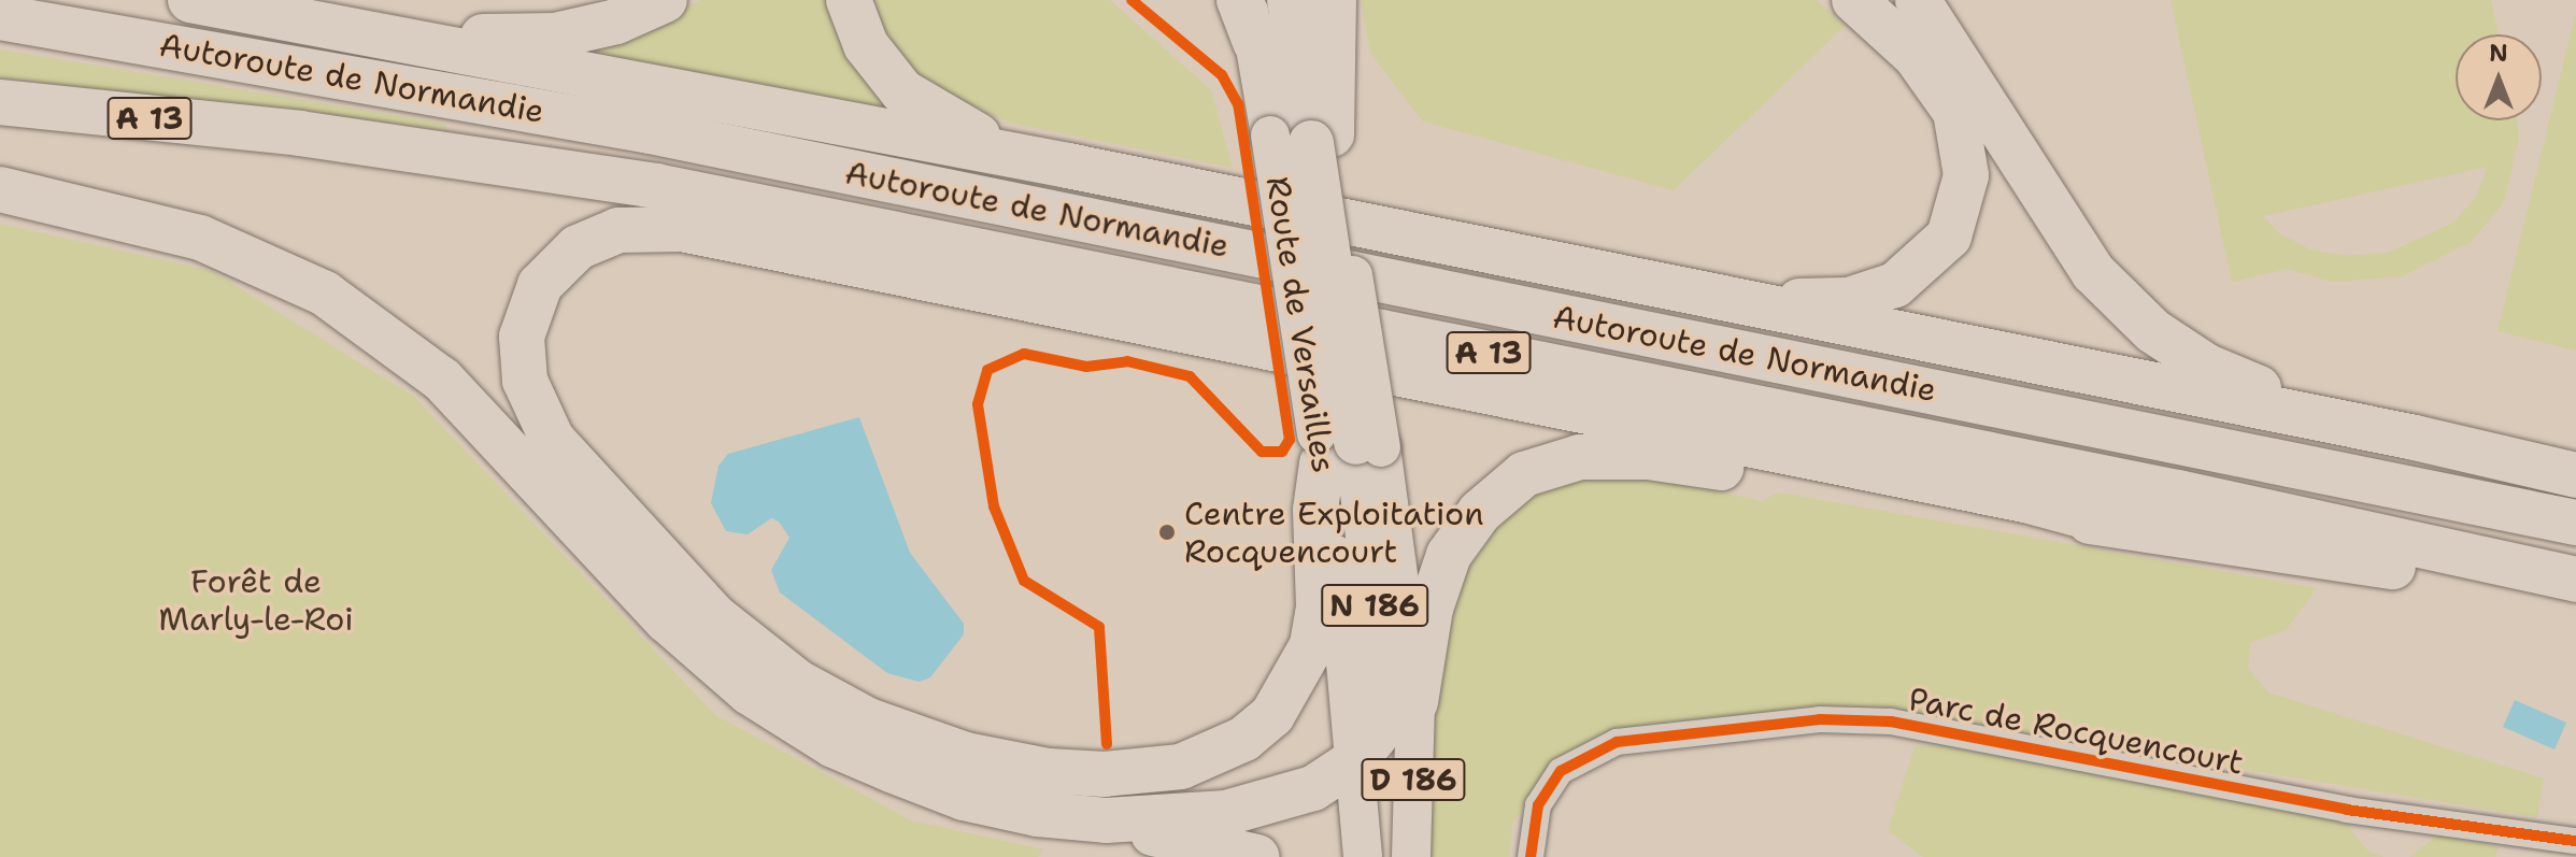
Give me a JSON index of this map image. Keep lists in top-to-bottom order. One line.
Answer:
{"streets":{"highway":["Autoroute de Normandie","A 13","N 186"],"main road":["Route de Versailles","D 186"],"street":["Parc de Rocquencourt"]},"crossings":[["Route de Versailles","N 186"],["Route de Versailles","D 186"]],"parks":["Forêt de Marly-le-Roi"],"places":["Centre Exploitation Rocquencourt"],"north":"top"}
